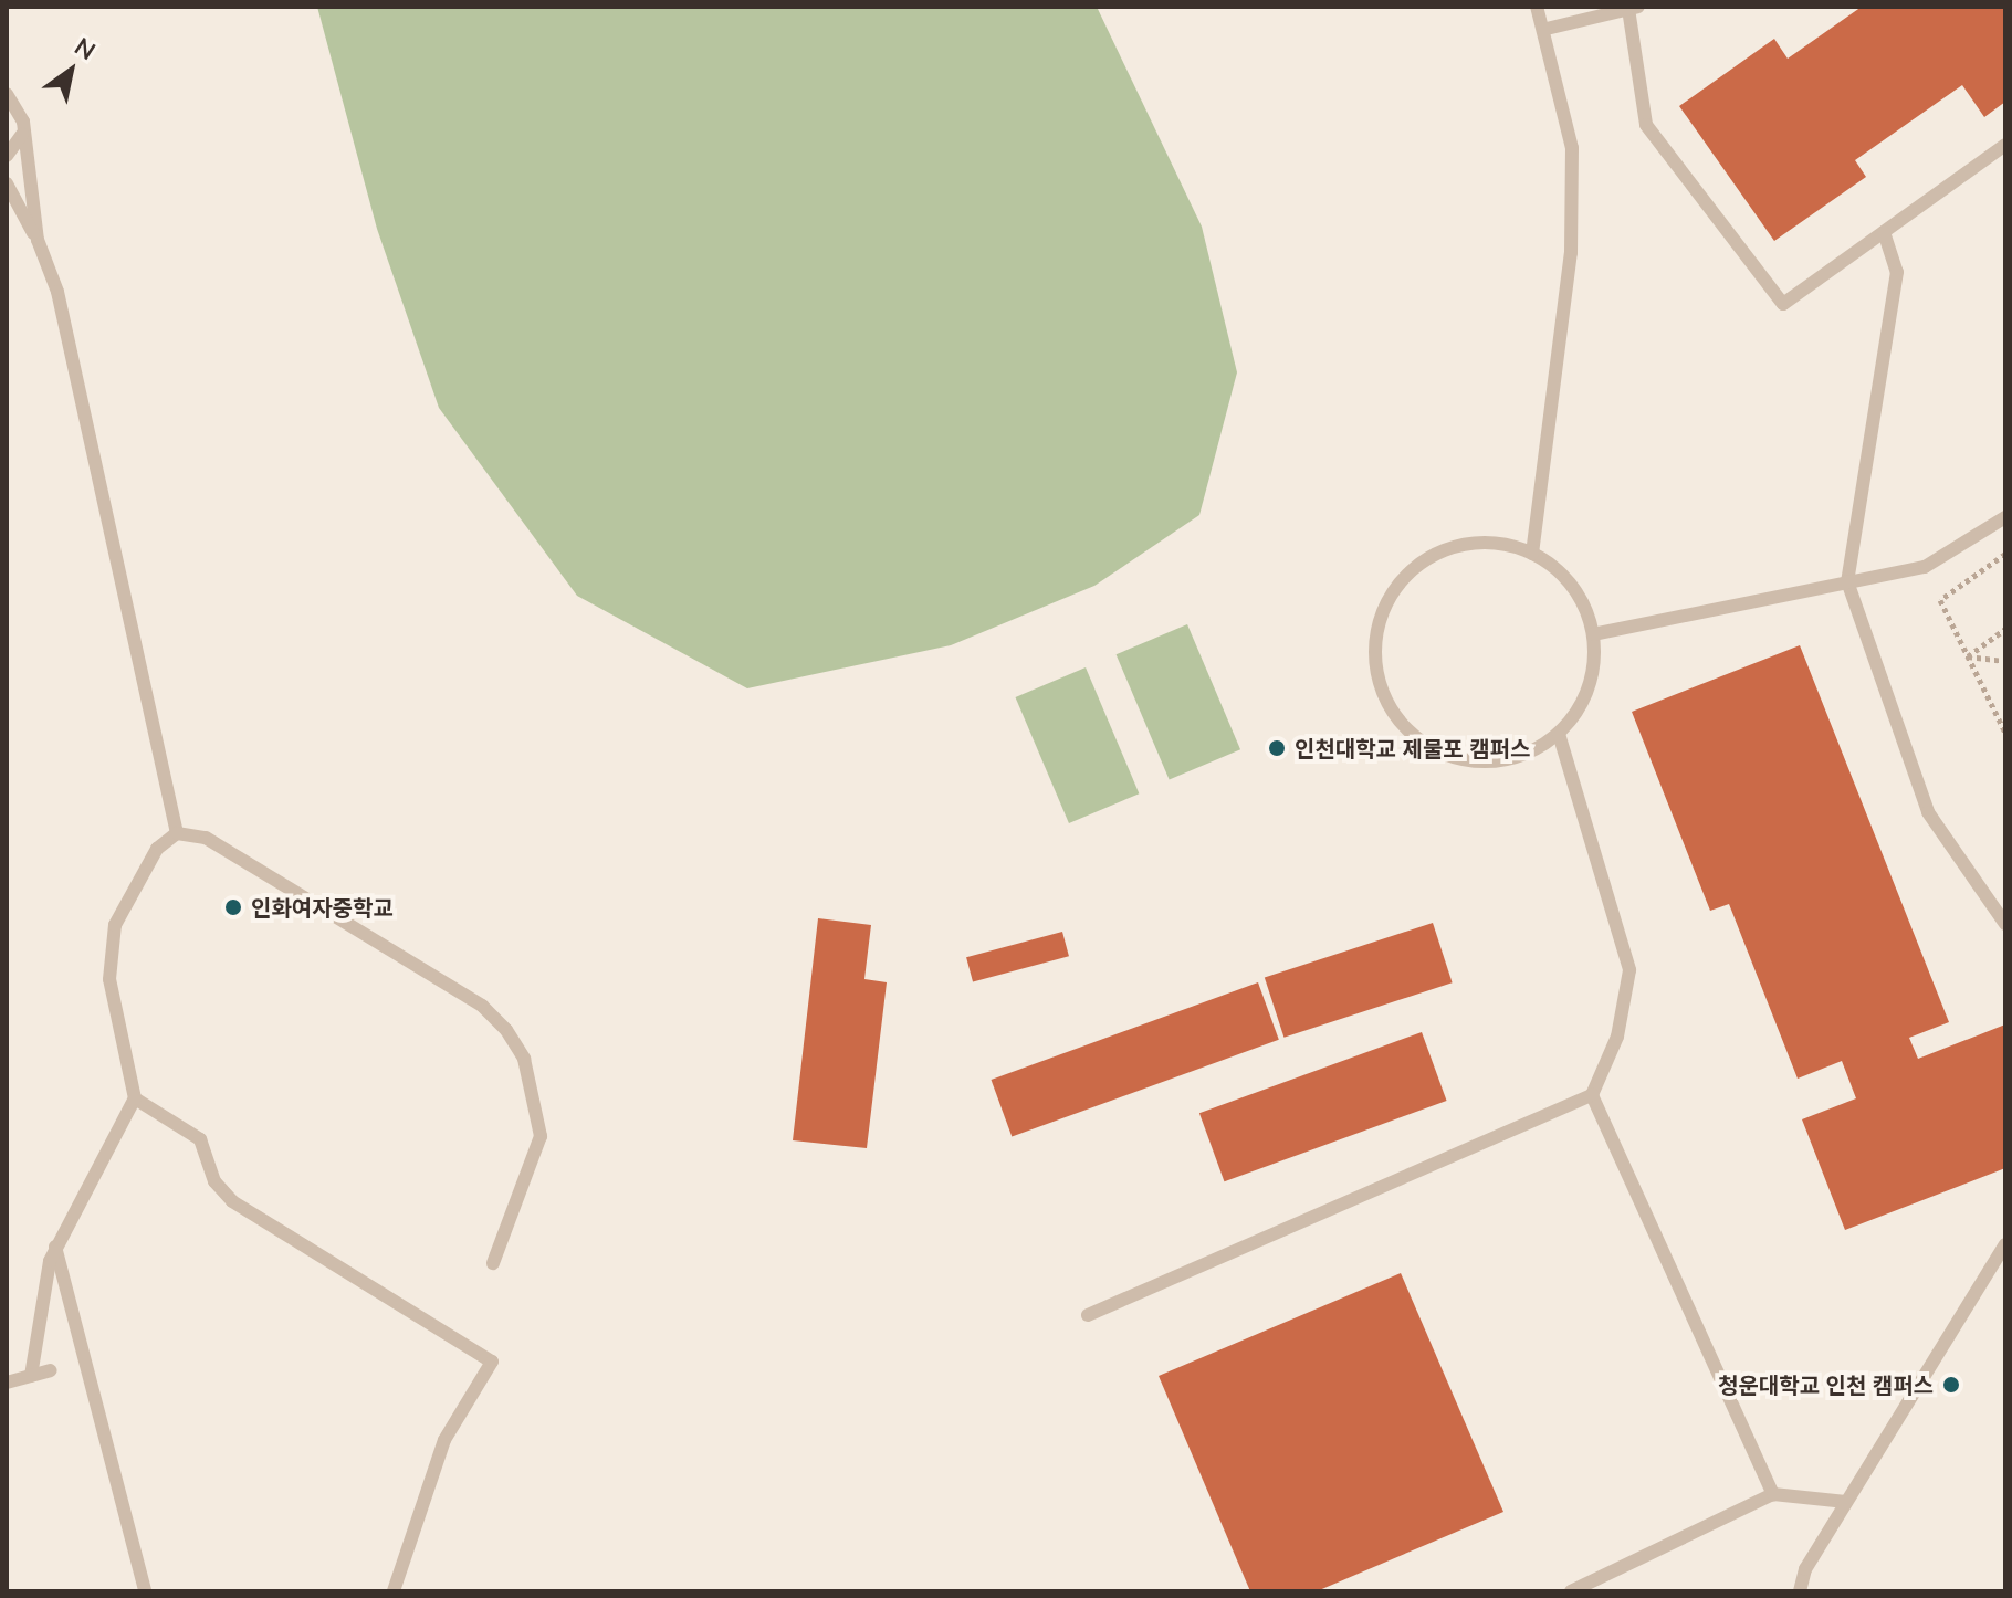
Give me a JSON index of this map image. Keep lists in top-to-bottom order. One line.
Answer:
{"places":["인천대학교 제물포 캠퍼스","인화여자중학교","청운대학교 인천 캠퍼스"],"north":"top right"}
